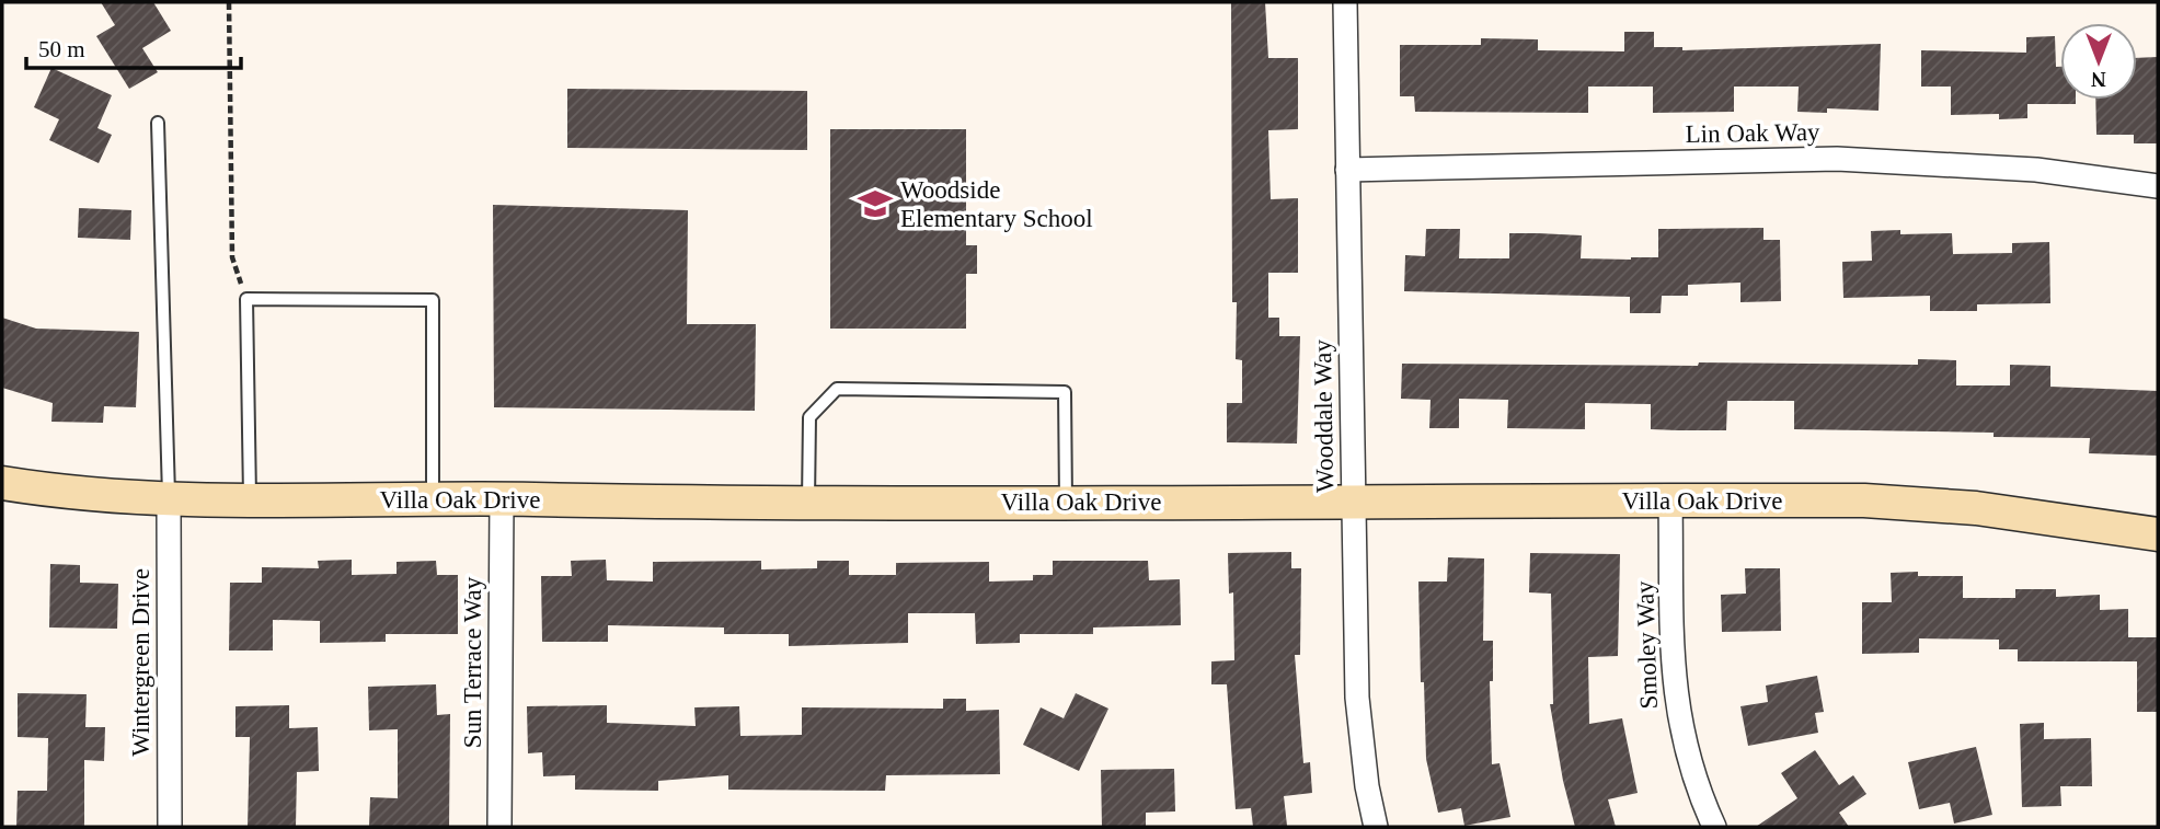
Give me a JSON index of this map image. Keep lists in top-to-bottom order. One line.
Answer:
{"streets":{"street":["Lin Oak Way","Wooddale Way","Villa Oak Drive","Smoley Way","Wintergreen Drive","Sun Terrace Way"]},"crossings":[["Lin Oak Way","Wooddale Way"],["Wooddale Way","Villa Oak Drive"],["Villa Oak Drive","Smoley Way"],["Villa Oak Drive","Wintergreen Drive"],["Villa Oak Drive","Sun Terrace Way"]],"places":{"school or university":["Woodside Elementary School"]},"scale_bar":"50 m","north":"bottom"}
